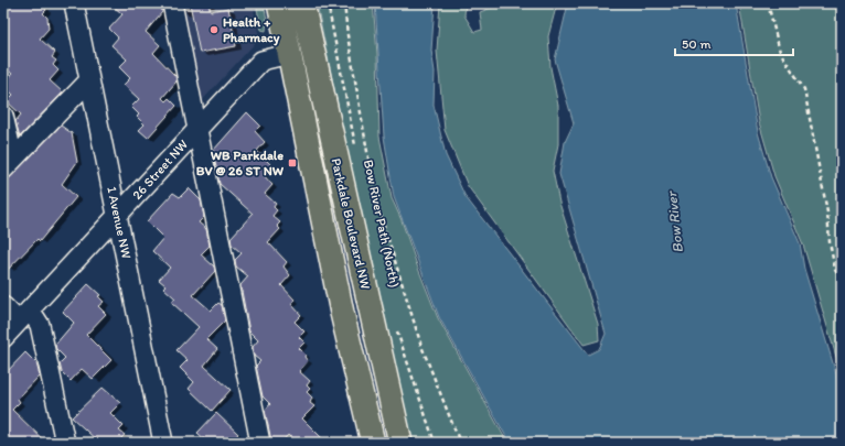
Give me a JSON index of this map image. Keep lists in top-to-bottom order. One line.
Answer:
{"streets":{"main road":["Parkdale Boulevard NW"],"street":["26 Street NW","1 Avenue NW"],"path":["Bow River Path (North)"]},"crossings":[["26 Street NW","1 Avenue NW"],["26 Street NW","Parkdale Boulevard NW"]],"water":["Bow River"],"places":{"other":["Health + Pharmacy"],"transit":["WB Parkdale BV @ 26 ST NW"]},"scale_bar":"50 m"}
